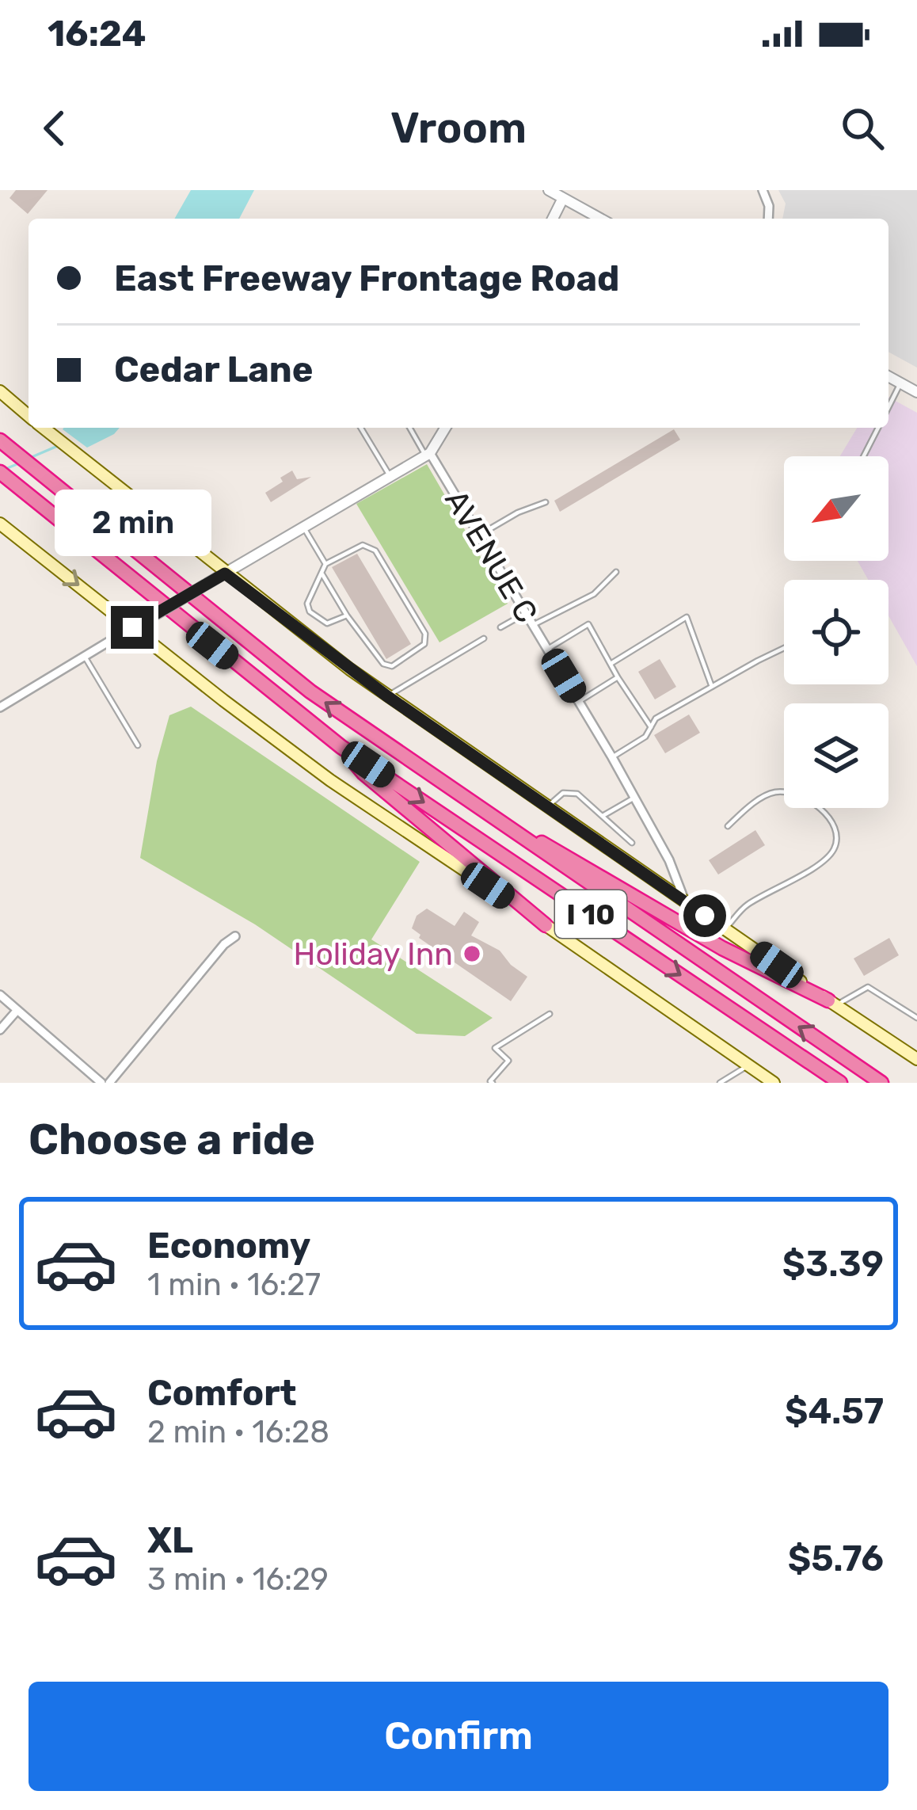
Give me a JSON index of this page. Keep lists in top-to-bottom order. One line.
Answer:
{"streets":{"highway":["I 10"],"street":["AVENUE C"]},"places":["Holiday Inn"],"north":"bottom left","page":{"status":"16:24","header":"Vroom","banner":["East Freeway Frontage Road","Cedar Lane"],"bubble":"2 min","heading":"Choose a ride","list":[{"name":"Economy","note":"1 min · 16:27","value":"$3.39"},{"name":"Comfort","note":"2 min · 16:28","value":"$4.57"},{"name":"XL","note":"3 min · 16:29","value":"$5.76"}],"buttons":"Confirm"}}
